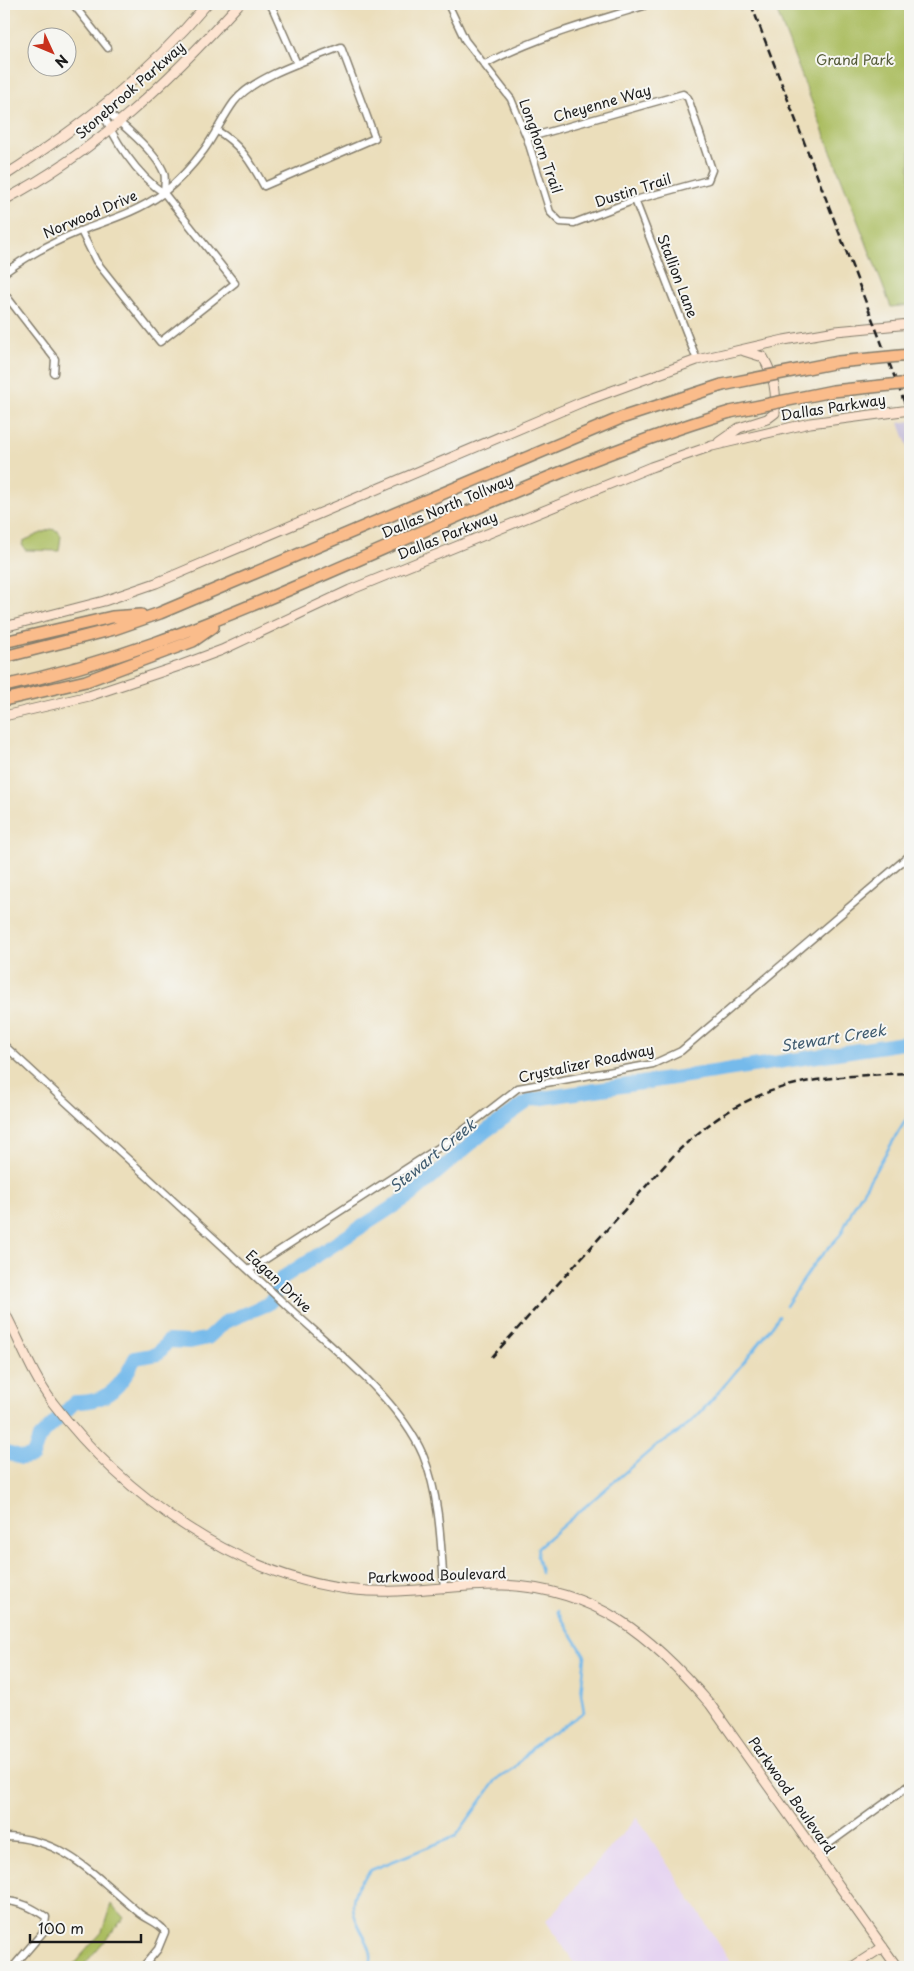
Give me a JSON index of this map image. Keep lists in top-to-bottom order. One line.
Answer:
{"streets":{"highway":["Dallas North Tollway"],"main road":["Stonebrook Parkway","Dallas Parkway","Parkwood Boulevard"],"street":["Cheyenne Way","Longhorn Trail","Dustin Trail","Norwood Drive","Stallion Lane","Crystalizer Roadway","Eagan Drive"]},"crossings":[["Cheyenne Way","Longhorn Trail"],["Cheyenne Way","Dustin Trail"],["Longhorn Trail","Dustin Trail"],["Dustin Trail","Stallion Lane"],["Crystalizer Roadway","Eagan Drive"],["Eagan Drive","Parkwood Boulevard"]],"water":["Stewart Creek"],"parks":["Grand Park"],"scale_bar":"100 m","north":"bottom right"}
